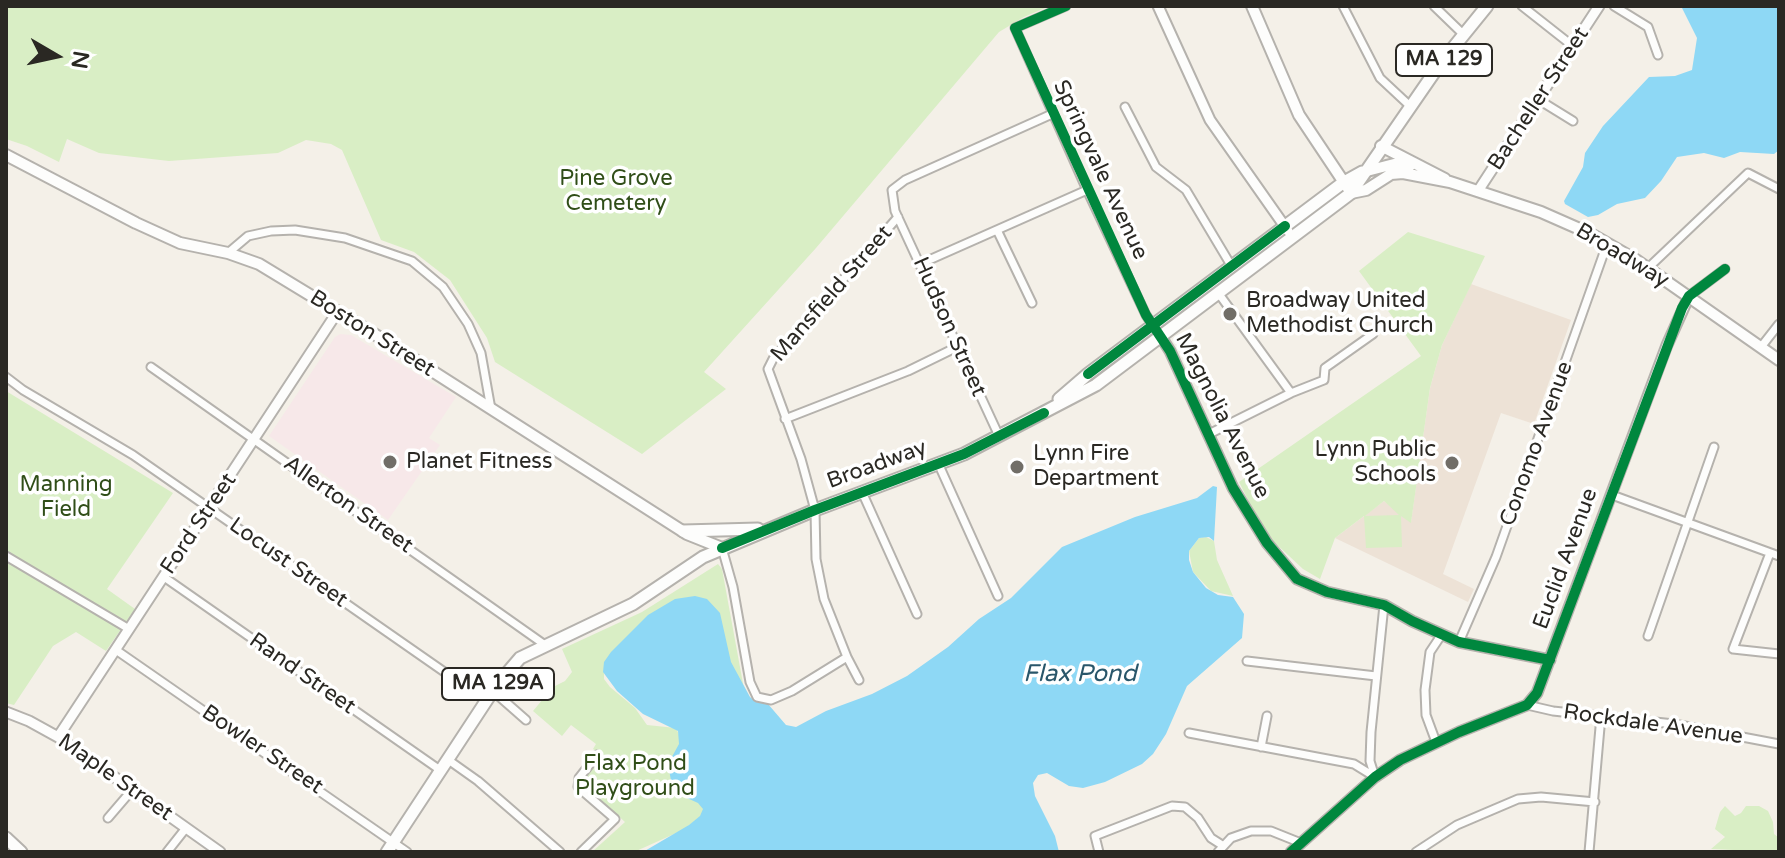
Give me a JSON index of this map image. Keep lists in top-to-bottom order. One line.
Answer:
{"streets":{"main road":["MA 129","Broadway","Boston Street","MA 129A"],"street":["Bacheller Street","Springvale Avenue","Mansfield Street","Hudson Street","Magnolia Avenue","Conomo Avenue","Allerton Street","Ford Street","Euclid Avenue","Locust Street","Rand Street","Rockdale Avenue","Bowler Street","Maple Street"]},"crossings":[["MA 129","Broadway"],["MA 129","Boston Street"],["Bacheller Street","Broadway"],["Springvale Avenue","Broadway"],["Springvale Avenue","Magnolia Avenue"],["Broadway","Mansfield Street"],["Broadway","Hudson Street"],["Broadway","Boston Street"],["Broadway","Magnolia Avenue"],["Broadway","Conomo Avenue"],["Broadway","Euclid Avenue"],["Broadway","MA 129A"],["Mansfield Street","Hudson Street"],["Boston Street","Ford Street"],["Boston Street","MA 129A"],["Magnolia Avenue","Conomo Avenue"],["Magnolia Avenue","Euclid Avenue"],["Allerton Street","Ford Street"],["Allerton Street","MA 129A"],["Ford Street","Locust Street"],["Ford Street","Rand Street"],["Ford Street","Bowler Street"],["Ford Street","Maple Street"],["Euclid Avenue","Rockdale Avenue"],["Locust Street","MA 129A"],["Rand Street","MA 129A"],["MA 129A","Bowler Street"]],"water":["Flax Pond"],"parks":["Pine Grove Cemetery","Manning Field","Flax Pond Playground"],"places":["Broadway United Methodist Church","Planet Fitness","Lynn Public Schools","Lynn Fire Department"],"north":"right"}
